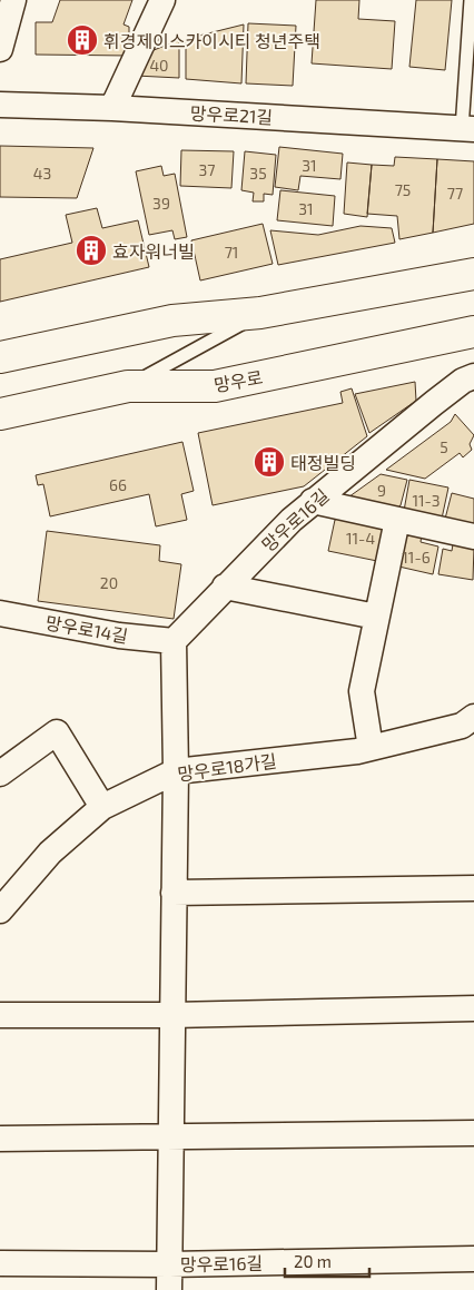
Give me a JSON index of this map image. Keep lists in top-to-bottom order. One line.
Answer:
{"streets":{"main road":["망우로"],"street":["망우로21길","망우로16길","망우로14길","망우로18가길"]},"crossings":[["망우로16길","망우로14길"],["망우로16길","망우로18가길"]],"places":{"building":["휘경제이스카이시티 청년주택","효자워너빌","태정빌딩"]},"house_numbers":["40","31","37","43","35","75","77","39","31","71","5","66","9","11-3","11-4","11-6","20"],"scale_bar":"20 m"}
